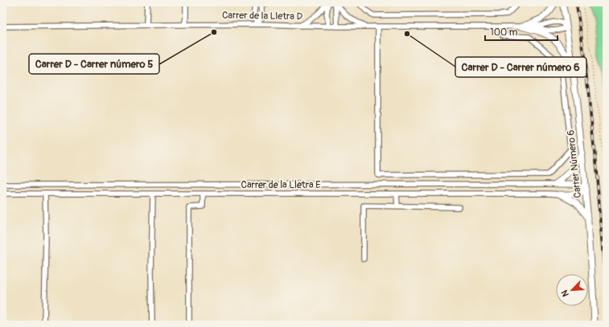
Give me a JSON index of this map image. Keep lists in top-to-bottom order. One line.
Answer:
{"streets":{"main road":["Carrer Número 6"],"street":["Carrer de la Lletra D","Carrer de la Lletra E"]},"places":["Carrer D - Carrer número 5","Carrer D - Carrer número 6"],"scale_bar":"100 m","north":"bottom left"}
